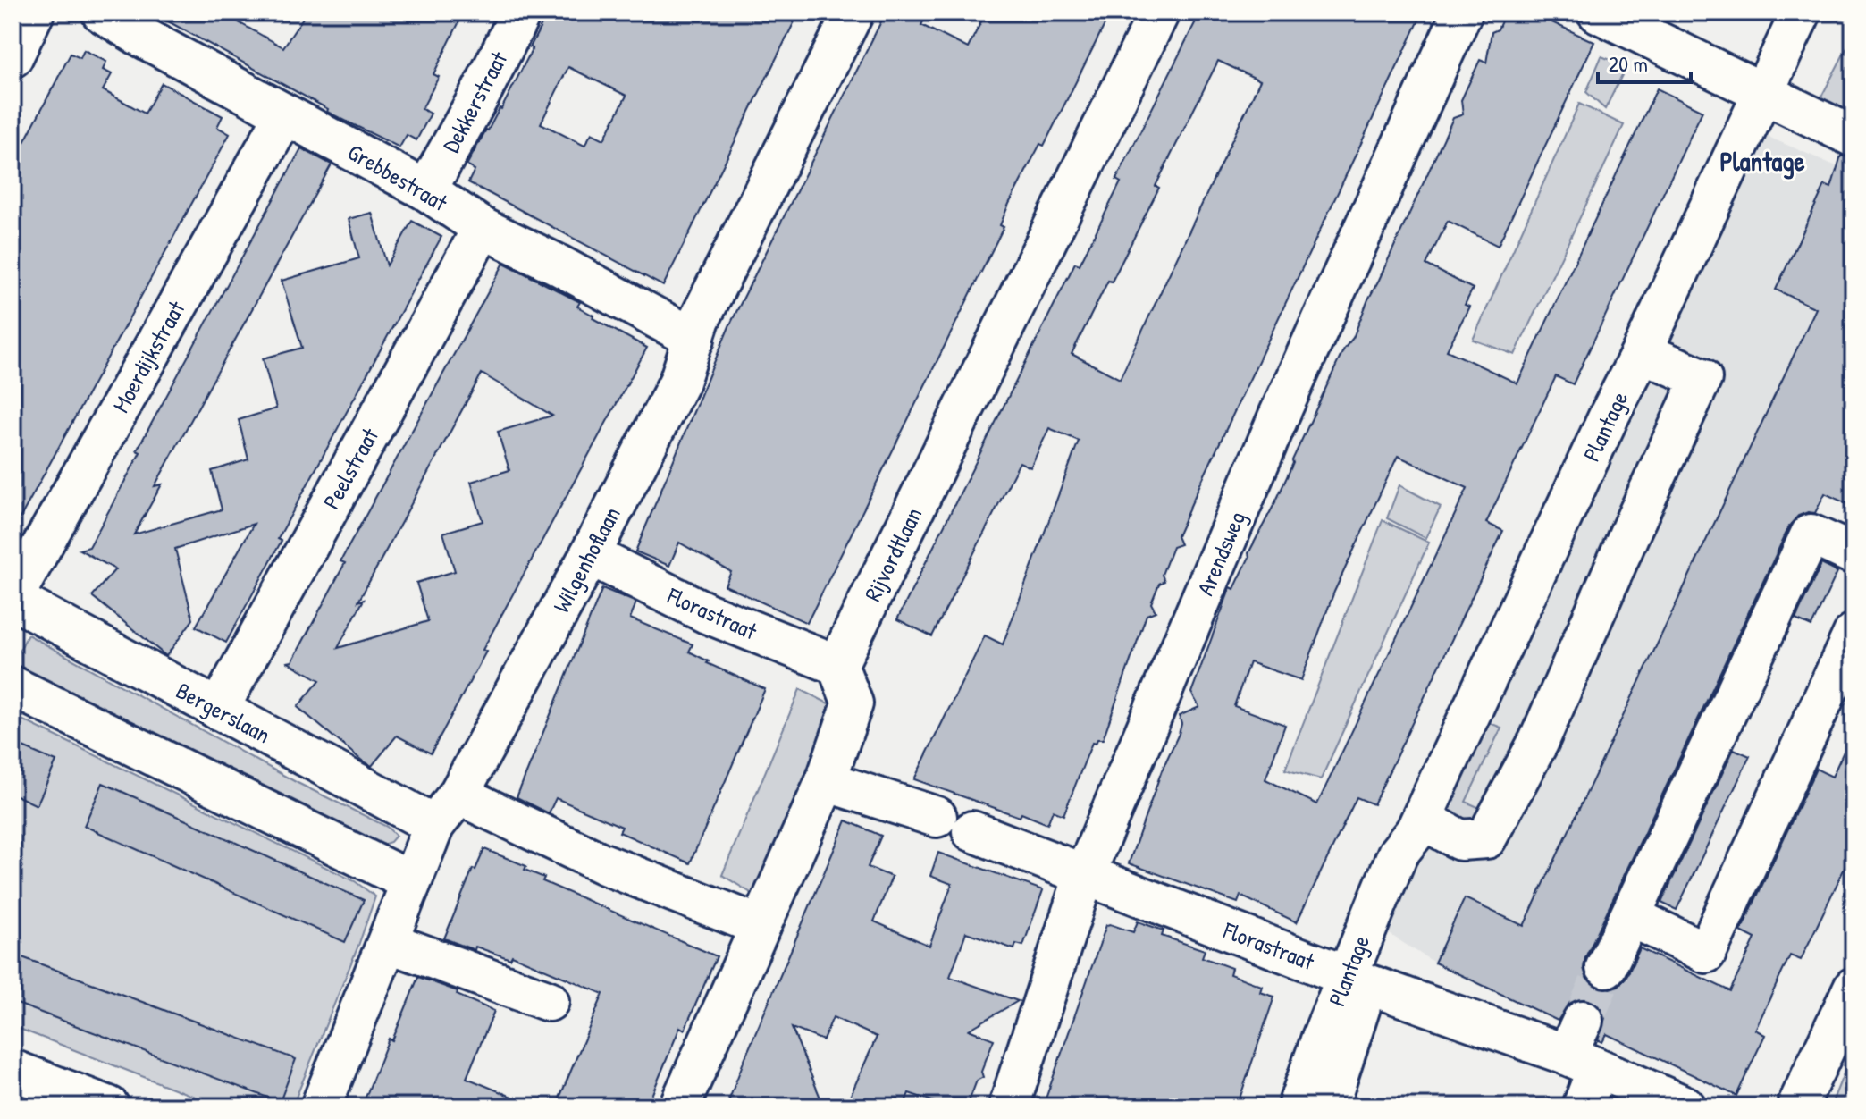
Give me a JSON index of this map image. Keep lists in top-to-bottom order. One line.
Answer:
{"streets":{"street":["Dekkerstraat","Grebbestraat","Moerdijkstraat","Plantage","Peelstraat","Arendsweg","Rijvordtlaan","Wilgenhoflaan","Florastraat","Bergerslaan"]},"crossings":[["Dekkerstraat","Grebbestraat"],["Grebbestraat","Moerdijkstraat"],["Grebbestraat","Peelstraat"],["Grebbestraat","Wilgenhoflaan"],["Moerdijkstraat","Bergerslaan"],["Plantage","Florastraat"],["Peelstraat","Bergerslaan"],["Arendsweg","Florastraat"],["Rijvordtlaan","Florastraat"],["Wilgenhoflaan","Florastraat"],["Wilgenhoflaan","Bergerslaan"]],"districts":["Plantage"],"scale_bar":"20 m"}
